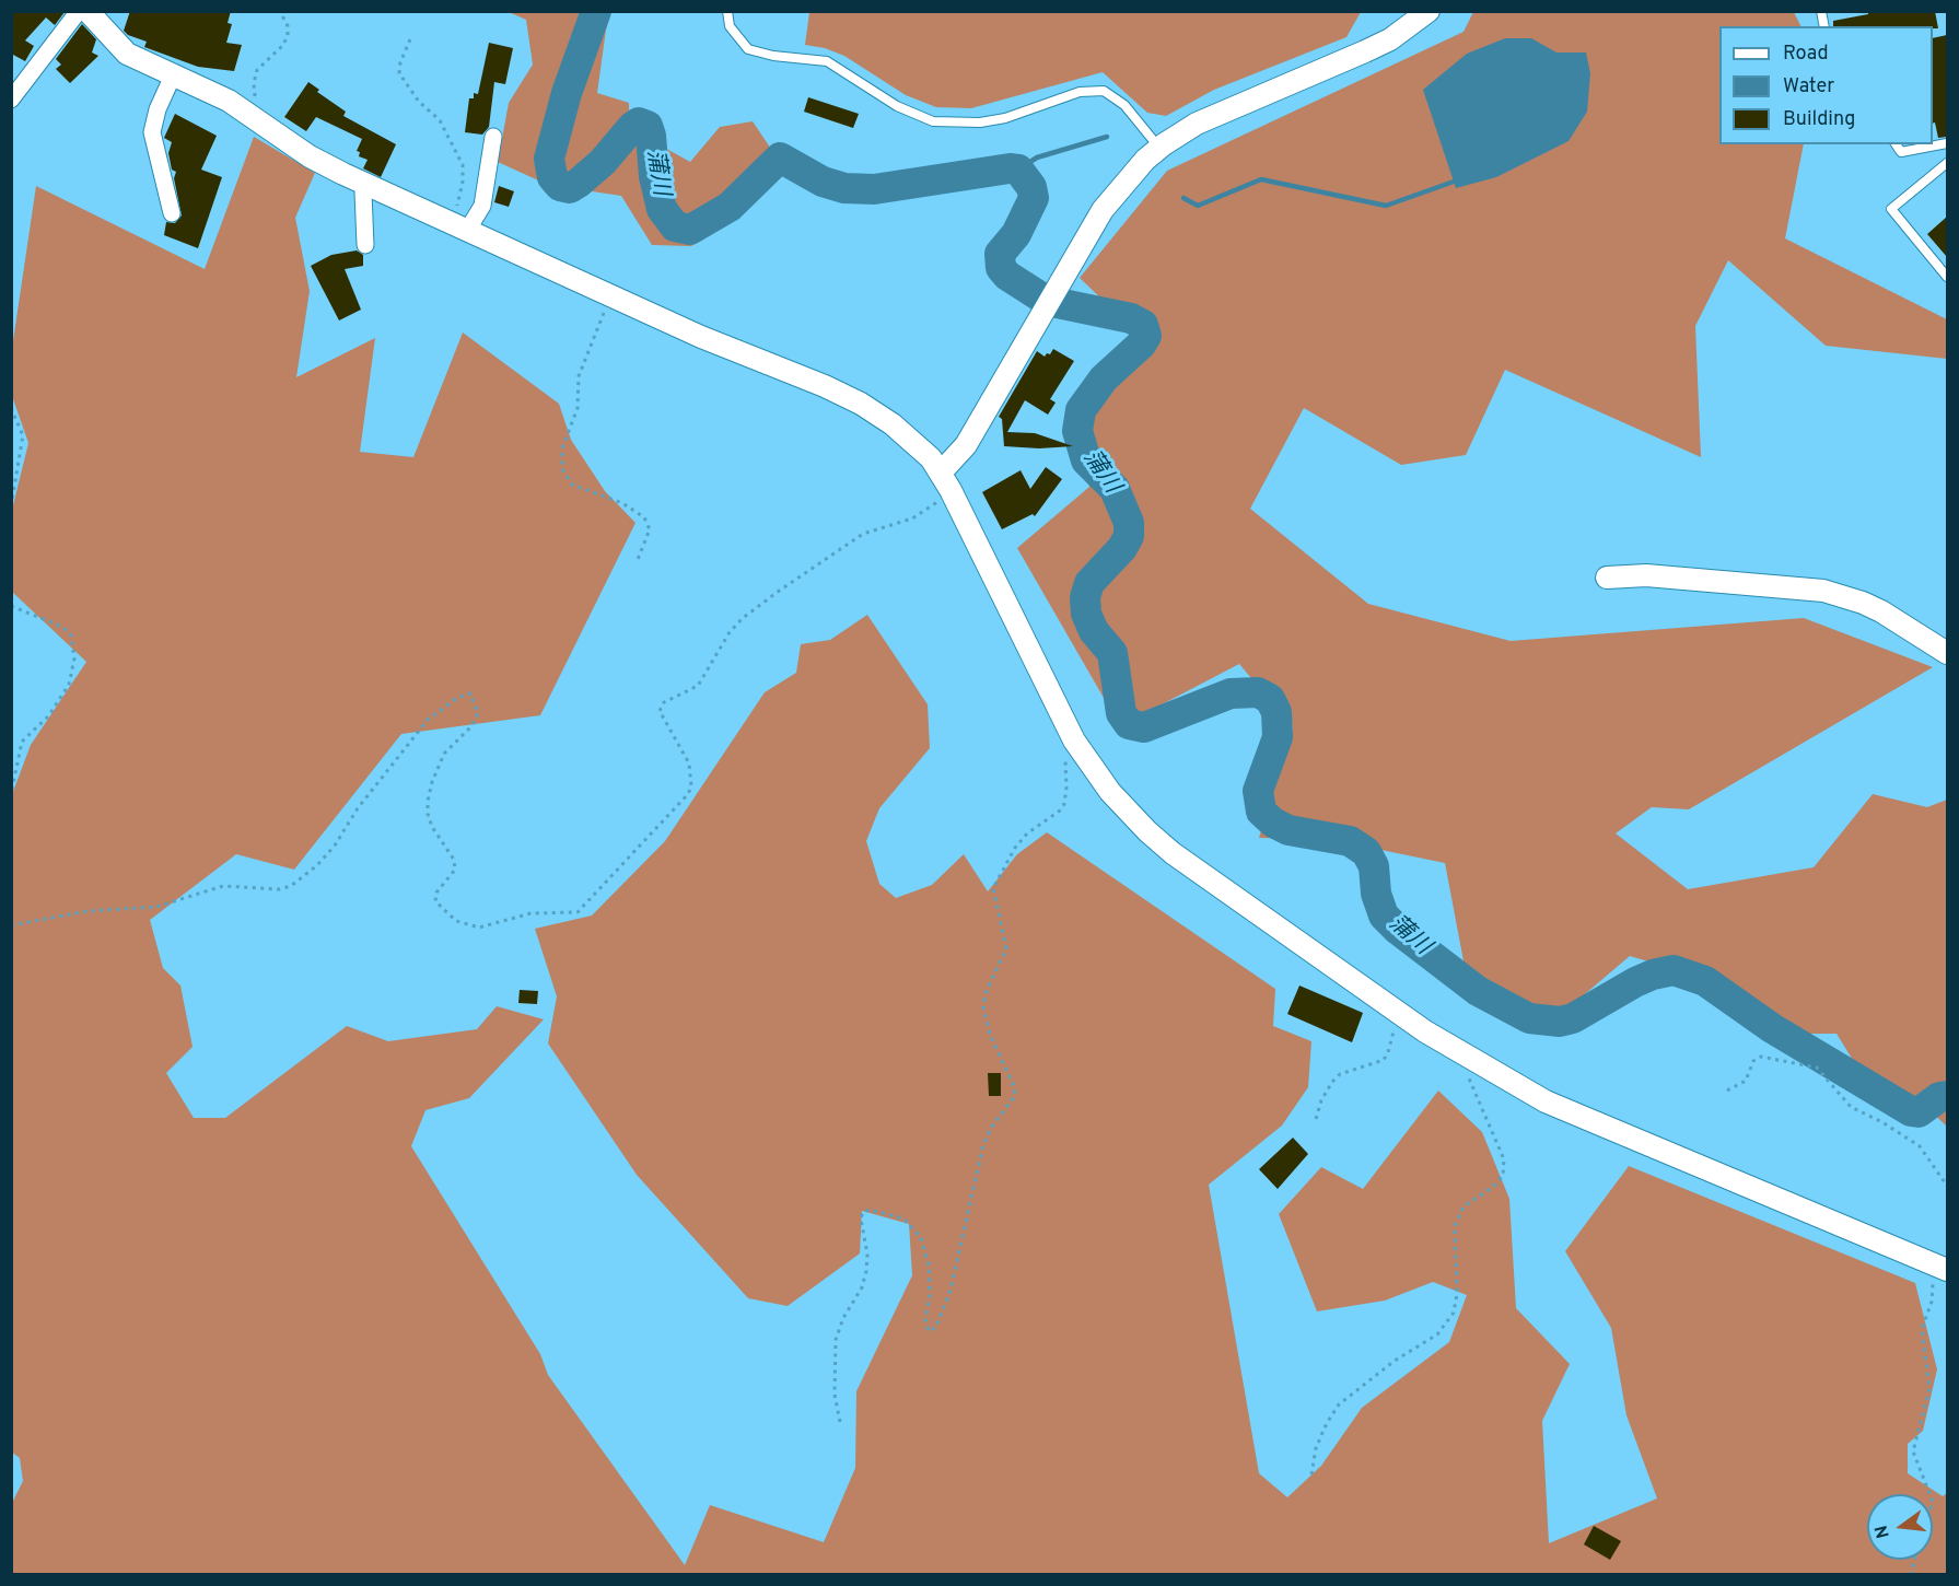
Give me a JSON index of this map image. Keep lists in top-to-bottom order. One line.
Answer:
{"water":["蒲川"],"legend":["Road","Water","Building"],"north":"left"}
